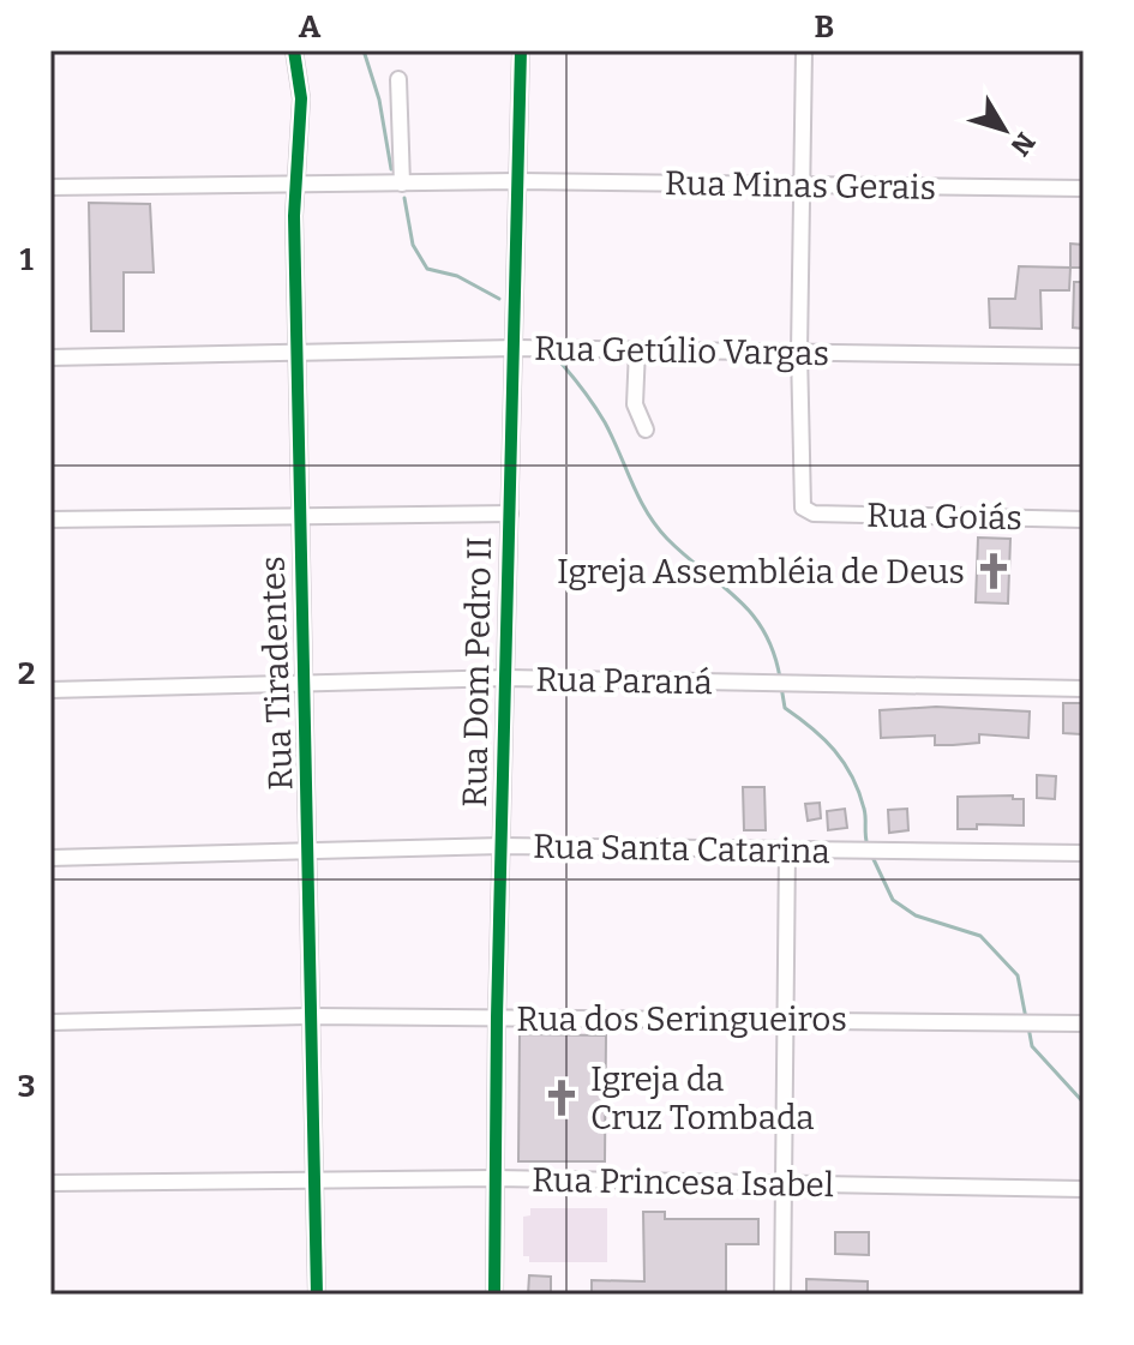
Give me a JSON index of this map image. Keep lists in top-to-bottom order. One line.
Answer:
{"streets":{"street":["Rua Minas Gerais","Rua Getúlio Vargas","Rua Goiás","Rua Dom Pedro II","Rua Tiradentes","Rua Paraná","Rua Santa Catarina","Rua dos Seringueiros","Rua Princesa Isabel"]},"crossings":[["Rua Minas Gerais","Rua Dom Pedro II"],["Rua Minas Gerais","Rua Tiradentes"],["Rua Getúlio Vargas","Rua Goiás"],["Rua Getúlio Vargas","Rua Dom Pedro II"],["Rua Getúlio Vargas","Rua Tiradentes"],["Rua Dom Pedro II","Rua Paraná"],["Rua Dom Pedro II","Rua Santa Catarina"],["Rua Dom Pedro II","Rua dos Seringueiros"],["Rua Dom Pedro II","Rua Princesa Isabel"],["Rua Tiradentes","Rua Paraná"],["Rua Tiradentes","Rua Santa Catarina"],["Rua Tiradentes","Rua dos Seringueiros"],["Rua Tiradentes","Rua Princesa Isabel"]],"places":{"church":["Igreja Assembléia de Deus","Igreja da Cruz Tombada"]},"north":"bottom right","grid":{"columns":["A","B"],"rows":["1","2","3"]}}
